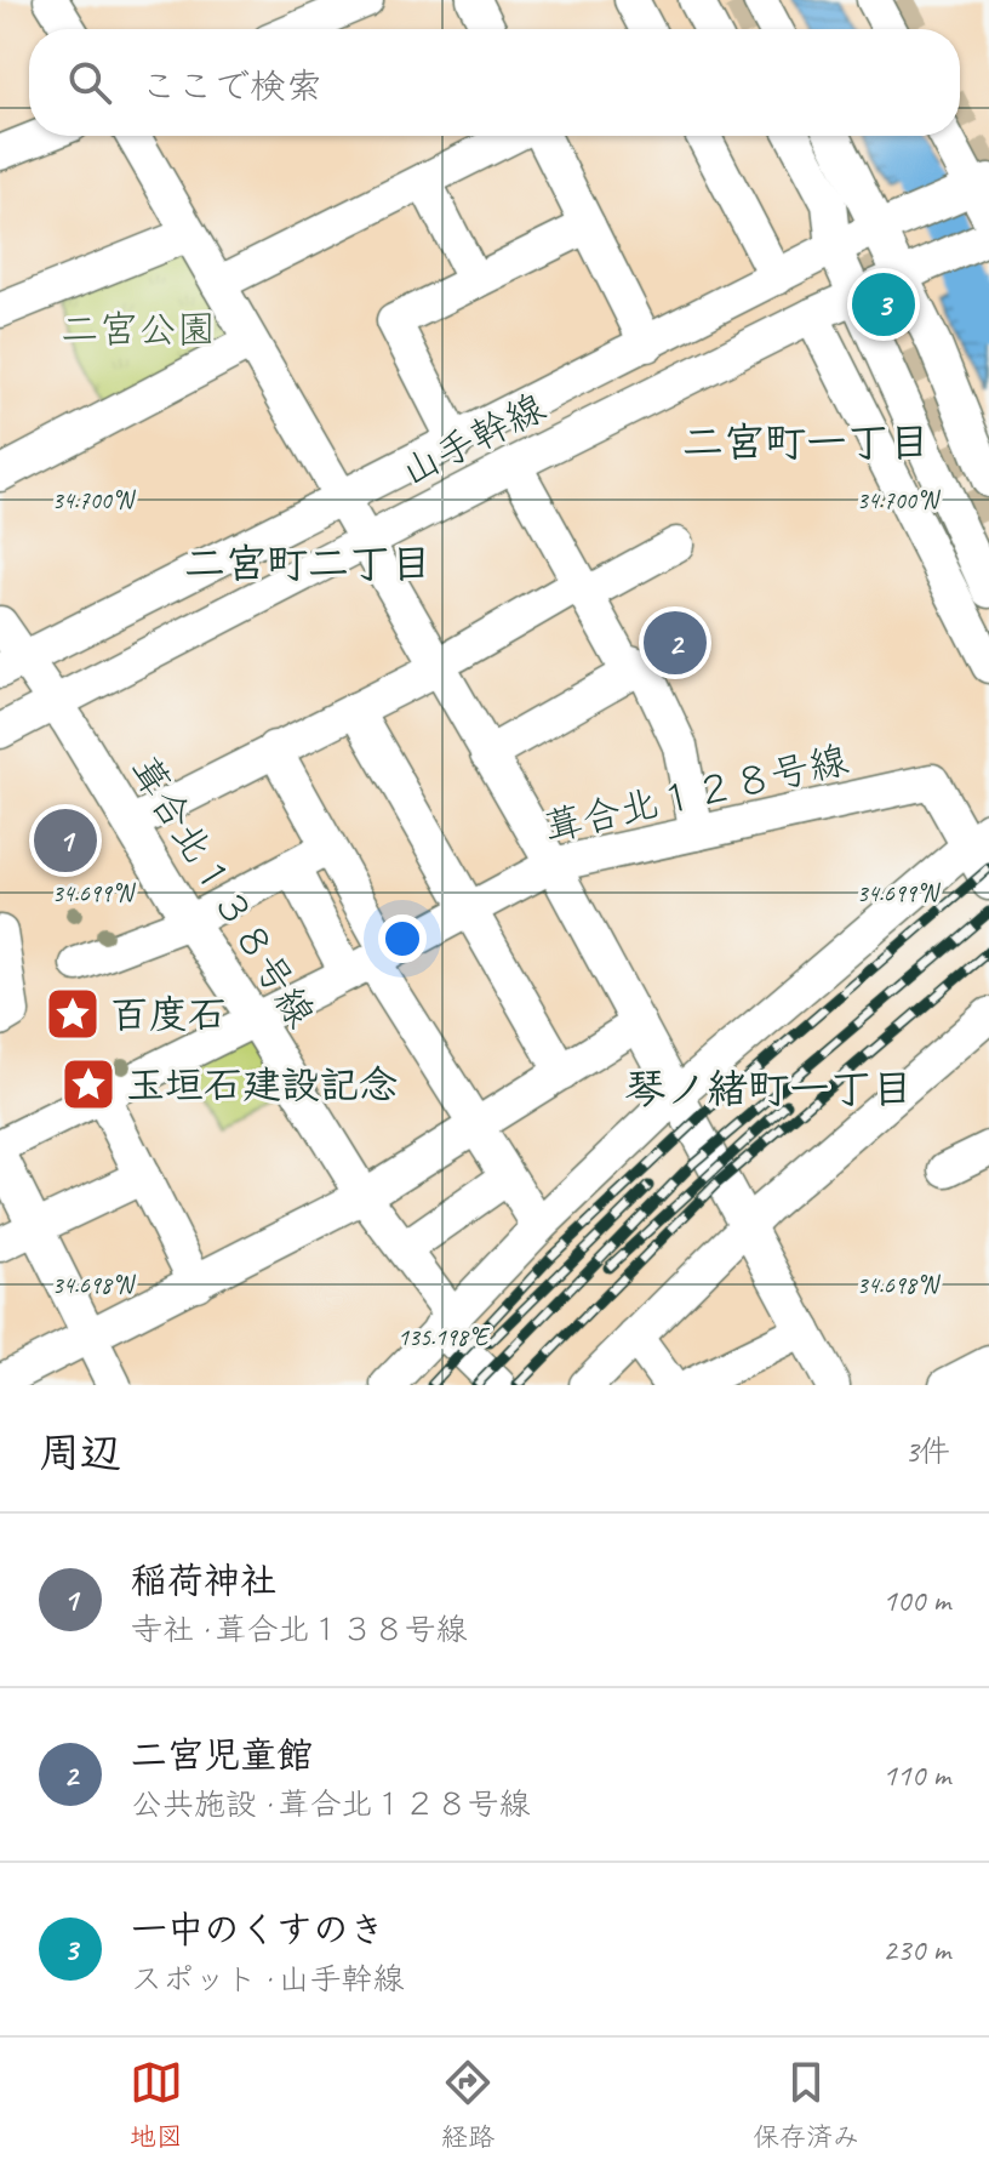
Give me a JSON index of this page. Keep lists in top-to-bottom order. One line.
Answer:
{"streets":{"street":["山手幹線","葺合北１２８号線","葺合北１３８号線"]},"crossings":[["山手幹線","葺合北１３８号線"],["葺合北１２８号線","葺合北１３８号線"]],"districts":["二宮町一丁目","二宮町二丁目","琴ノ緒町一丁目"],"parks":["二宮公園"],"places":{"place":["百度石","玉垣石建設記念"]},"page":{"search":"ここで検索","pins":["3","2","1"],"heading":["周辺","3件"],"list":[{"mark":"1","name":"稲荷神社","note":"寺社 · 葺合北１３８号線","value":"100 m"},{"mark":"2","name":"二宮児童館","note":"公共施設 · 葺合北１２８号線","value":"110 m"},{"mark":"3","name":"一中のくすのき","note":"スポット · 山手幹線","value":"230 m"}],"nav":["地図","経路","保存済み"]},"coordinates":["34.700°N","34.699°N","34.698°N","135.198°E"]}
